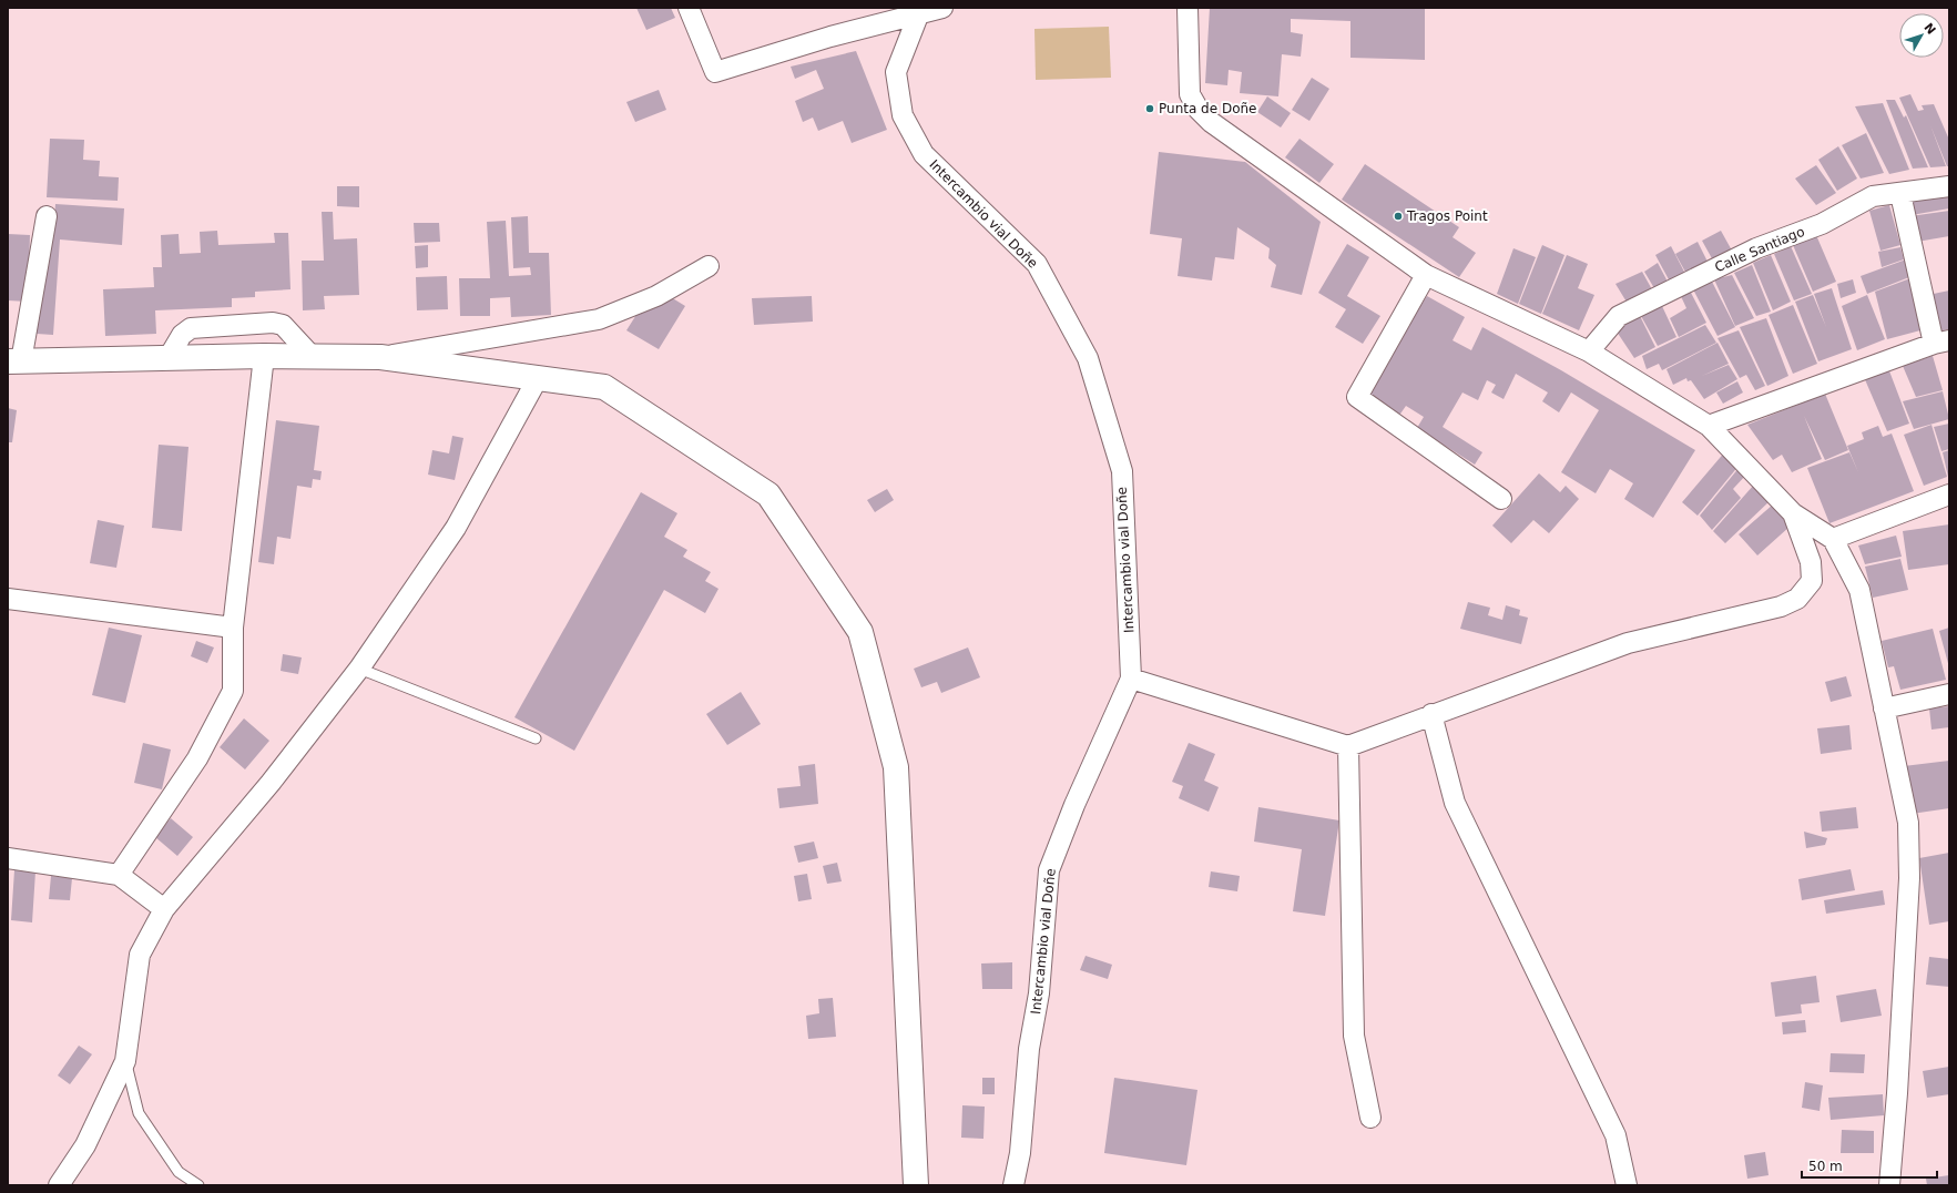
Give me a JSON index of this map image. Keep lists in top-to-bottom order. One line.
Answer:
{"streets":{"street":["Intercambio vial Doñe","Calle Santiago"]},"places":["Punta de Doñe","Tragos Point"],"scale_bar":"50 m","north":"top right"}
